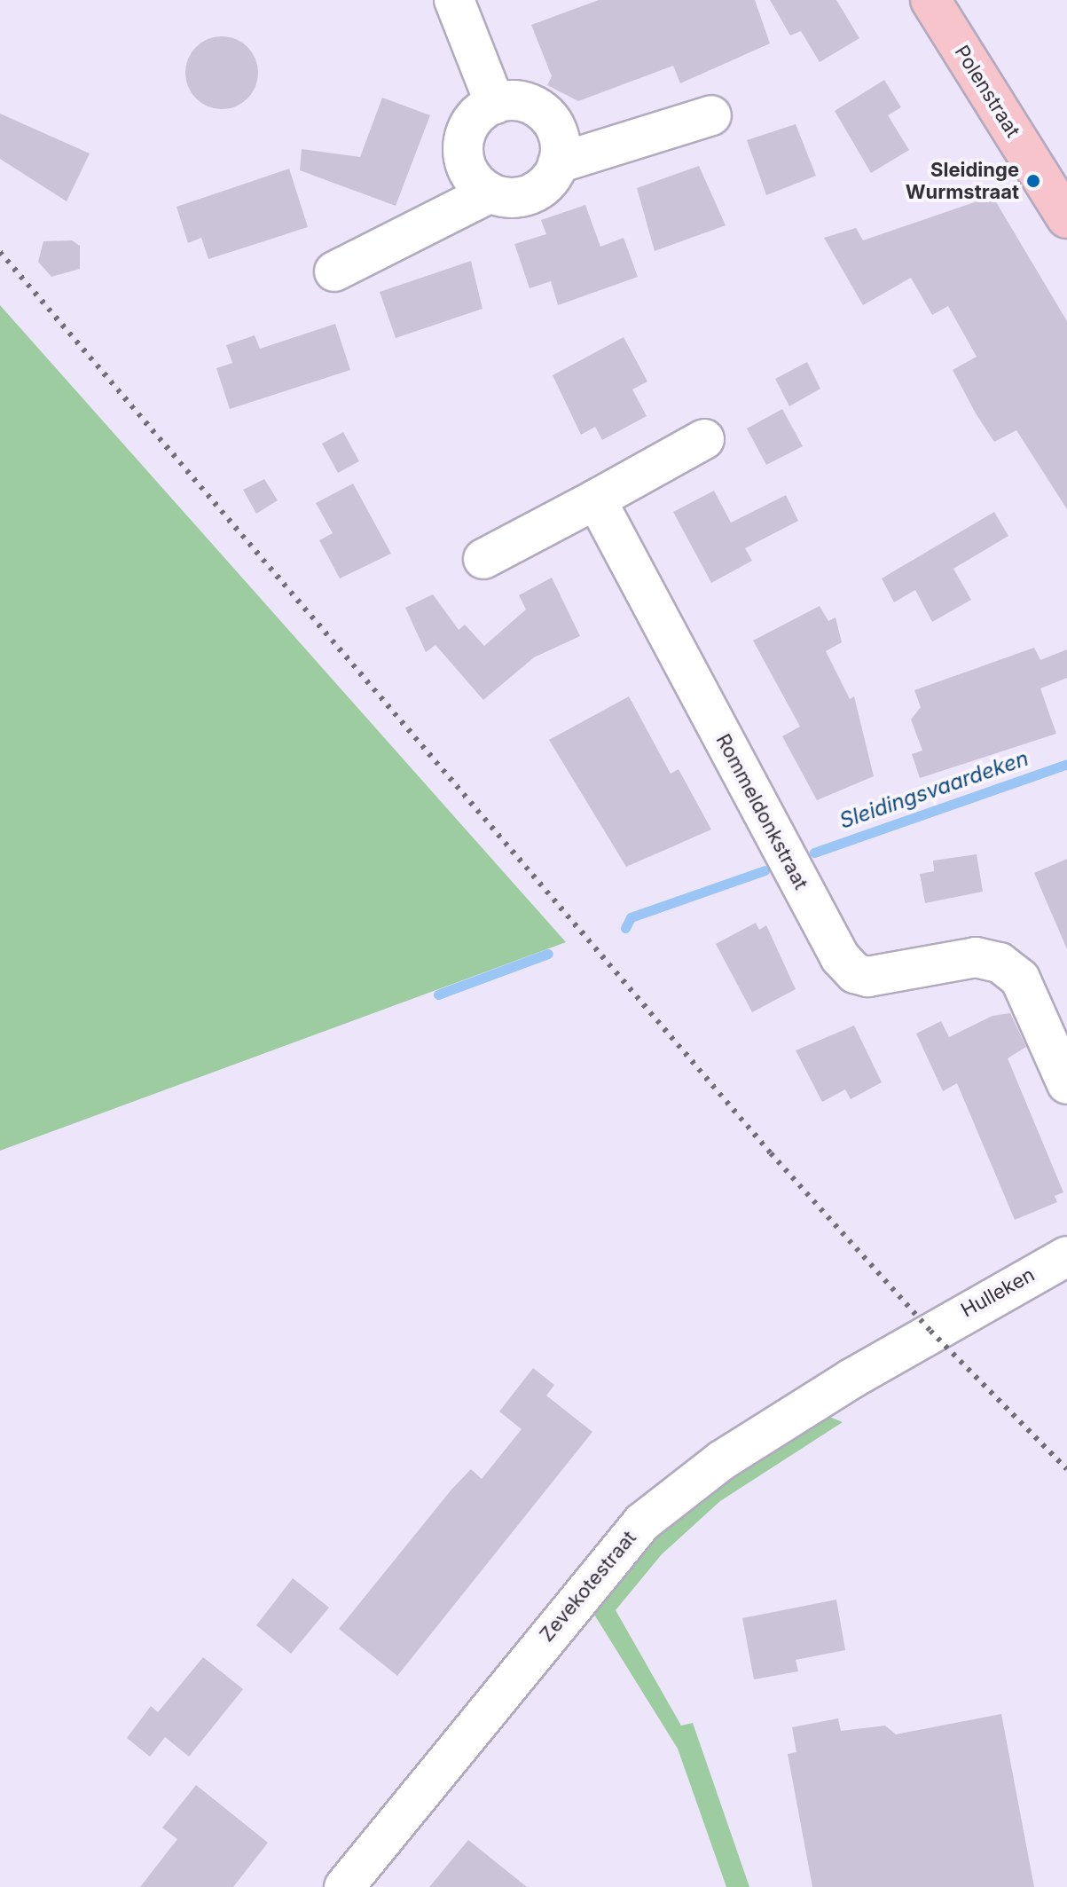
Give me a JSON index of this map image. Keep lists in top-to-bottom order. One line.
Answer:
{"streets":{"main road":["Polenstraat"],"street":["Rommeldonkstraat","Hulleken","Zevekotestraat"]},"crossings":[["Hulleken","Zevekotestraat"]],"water":["Sleidingsvaardeken"],"places":["Sleidinge Wurmstraat"]}
